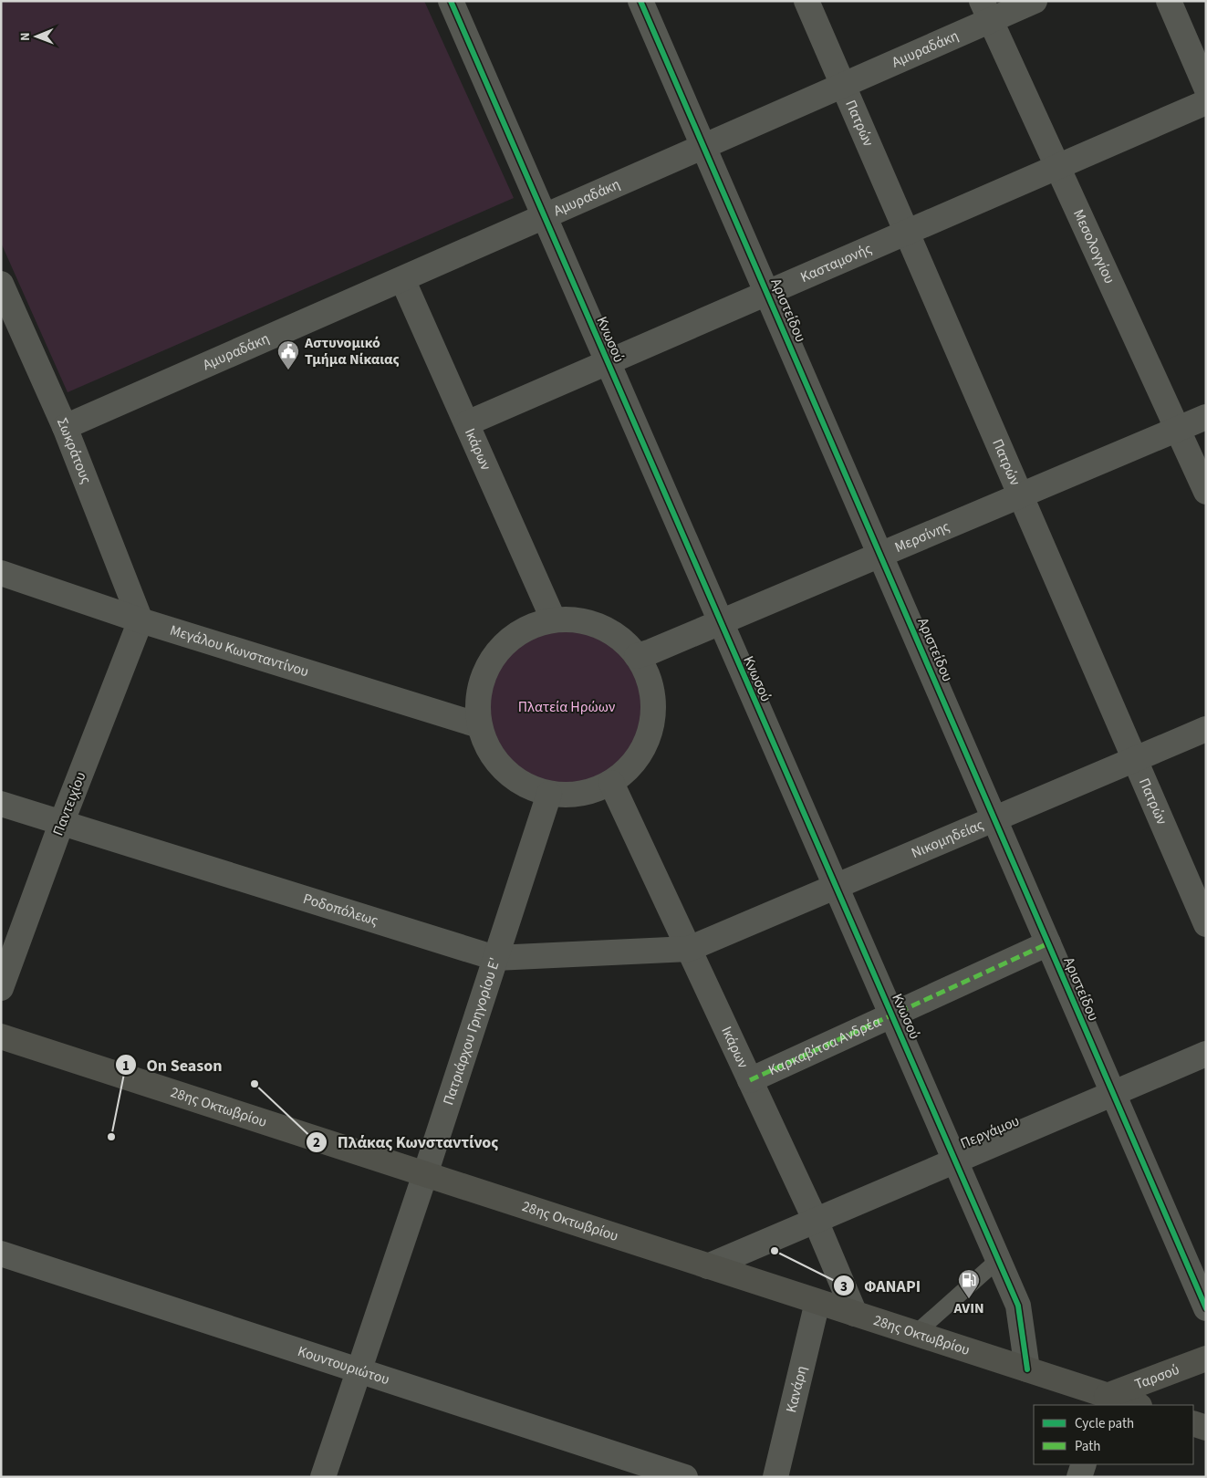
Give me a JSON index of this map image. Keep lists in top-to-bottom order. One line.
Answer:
{"streets":{"main road":["28ης Οκτωβρίου","Ταρσού"],"street":["Αμυραδάκη","Πατρών","Μεσολογγίου","Κασταμονής","Αριστείδου","Κνωσού","Ικάρων","Σωκράτους","Μερσίνης","Μεγάλου Κωνσταντίνου","Παντειχίου","Νικομηδείας","Ροδοπόλεως","Πατριάρχου Γρηγορίου Ε'","Καρκαβίτσα Ανδρέα","Περγάμου","Κουντουριώτου","Κανάρη"]},"crossings":[["Αμυραδάκη","Πατρών"],["Αμυραδάκη","Μεσολογγίου"],["Αμυραδάκη","Αριστείδου"],["Αμυραδάκη","Κνωσού"],["Αμυραδάκη","Ικάρων"],["Αμυραδάκη","Σωκράτους"],["Πατρών","Κασταμονής"],["Πατρών","Μερσίνης"],["Πατρών","Νικομηδείας"],["Μεσολογγίου","Κασταμονής"],["Μεσολογγίου","Μερσίνης"],["Κασταμονής","Αριστείδου"],["Κασταμονής","Κνωσού"],["Κασταμονής","Ικάρων"],["Αριστείδου","Μερσίνης"],["Αριστείδου","Νικομηδείας"],["Αριστείδου","Καρκαβίτσα Ανδρέα"],["Αριστείδου","Περγάμου"],["Κνωσού","Μερσίνης"],["Κνωσού","Νικομηδείας"],["Κνωσού","Καρκαβίτσα Ανδρέα"],["Κνωσού","28ης Οκτωβρίου"],["Κνωσού","Περγάμου"],["Ικάρων","Νικομηδείας"],["Ικάρων","Ροδοπόλεως"],["Ικάρων","Καρκαβίτσα Ανδρέα"],["Ικάρων","28ης Οκτωβρίου"],["Ικάρων","Περγάμου"],["Σωκράτους","Μεγάλου Κωνσταντίνου"],["Σωκράτους","Παντειχίου"],["Μεγάλου Κωνσταντίνου","Παντειχίου"],["Παντειχίου","Ροδοπόλεως"],["Νικομηδείας","Ροδοπόλεως"],["Ροδοπόλεως","Πατριάρχου Γρηγορίου Ε'"],["Πατριάρχου Γρηγορίου Ε'","28ης Οκτωβρίου"],["Πατριάρχου Γρηγορίου Ε'","Κουντουριώτου"],["28ης Οκτωβρίου","Περγάμου"],["28ης Οκτωβρίου","Ταρσού"],["28ης Οκτωβρίου","Κανάρη"]],"parks":["Πλατεία Ηρώων"],"places":{"public building":["Αστυνομικό Τμήμα Νίκαιας"],"other":["Πλάκας Κωνσταντίνος","On Season","ΦΑΝΑΡΙ"],"fuel station":["AVIN"]},"legend":["Cycle path","Path"],"north":"left"}
